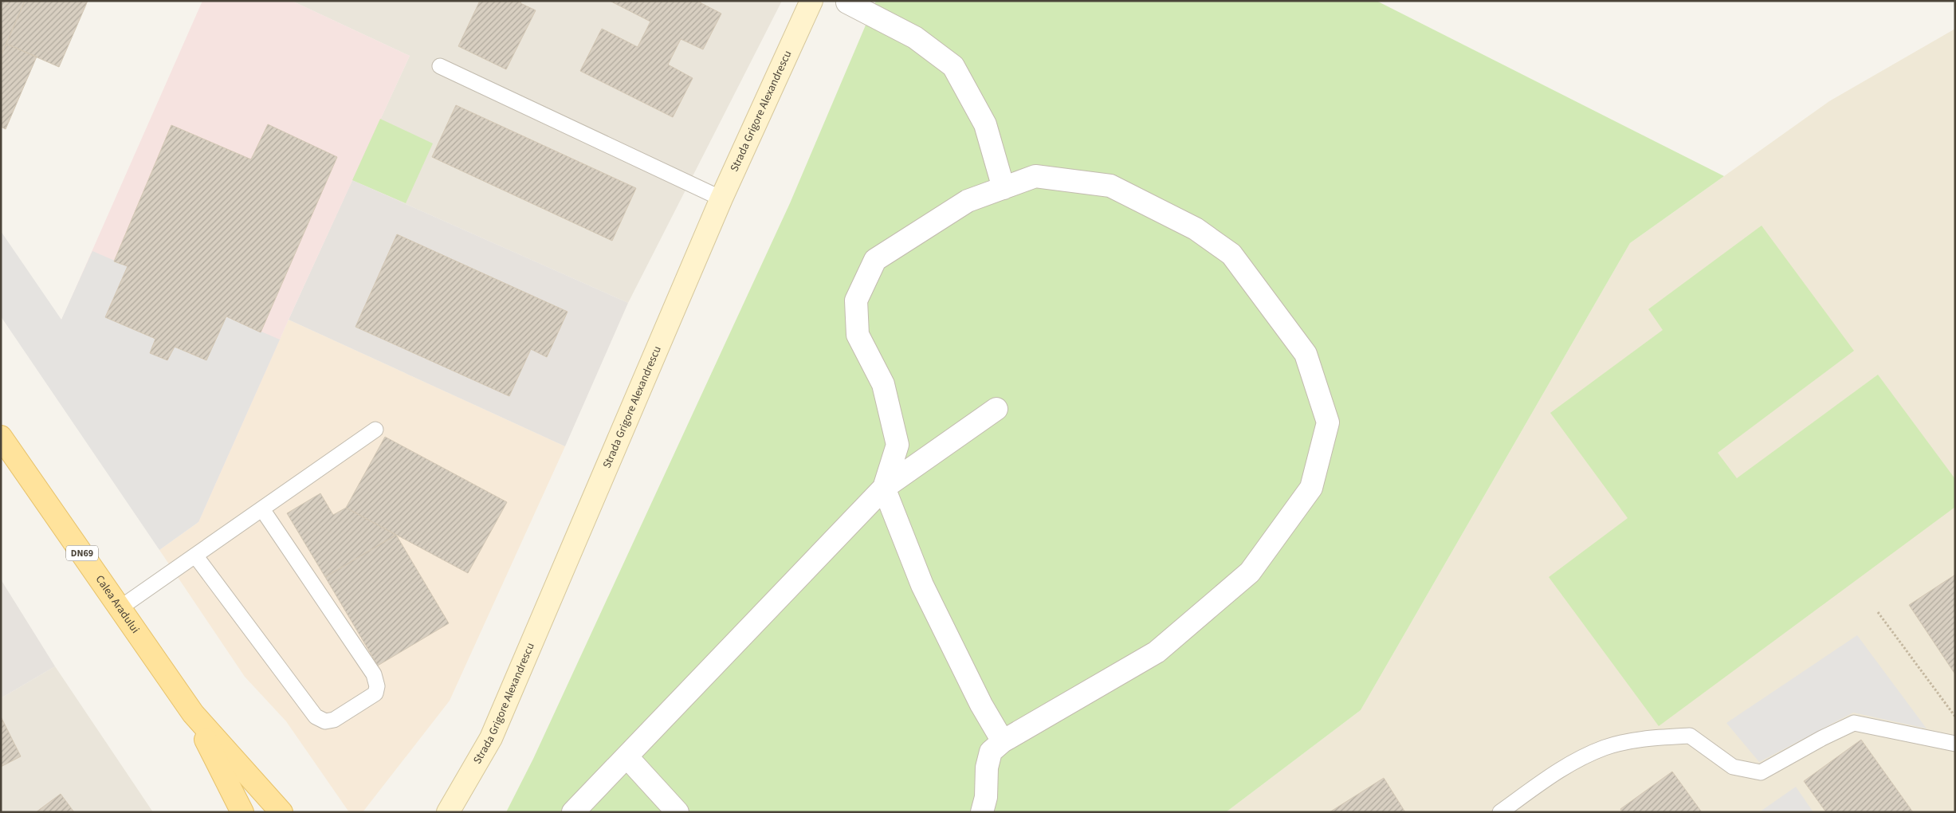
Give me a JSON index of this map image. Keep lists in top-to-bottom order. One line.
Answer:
{"streets":{"main road":["Strada Grigore Alexandrescu","DN69","Calea Aradului"]}}
